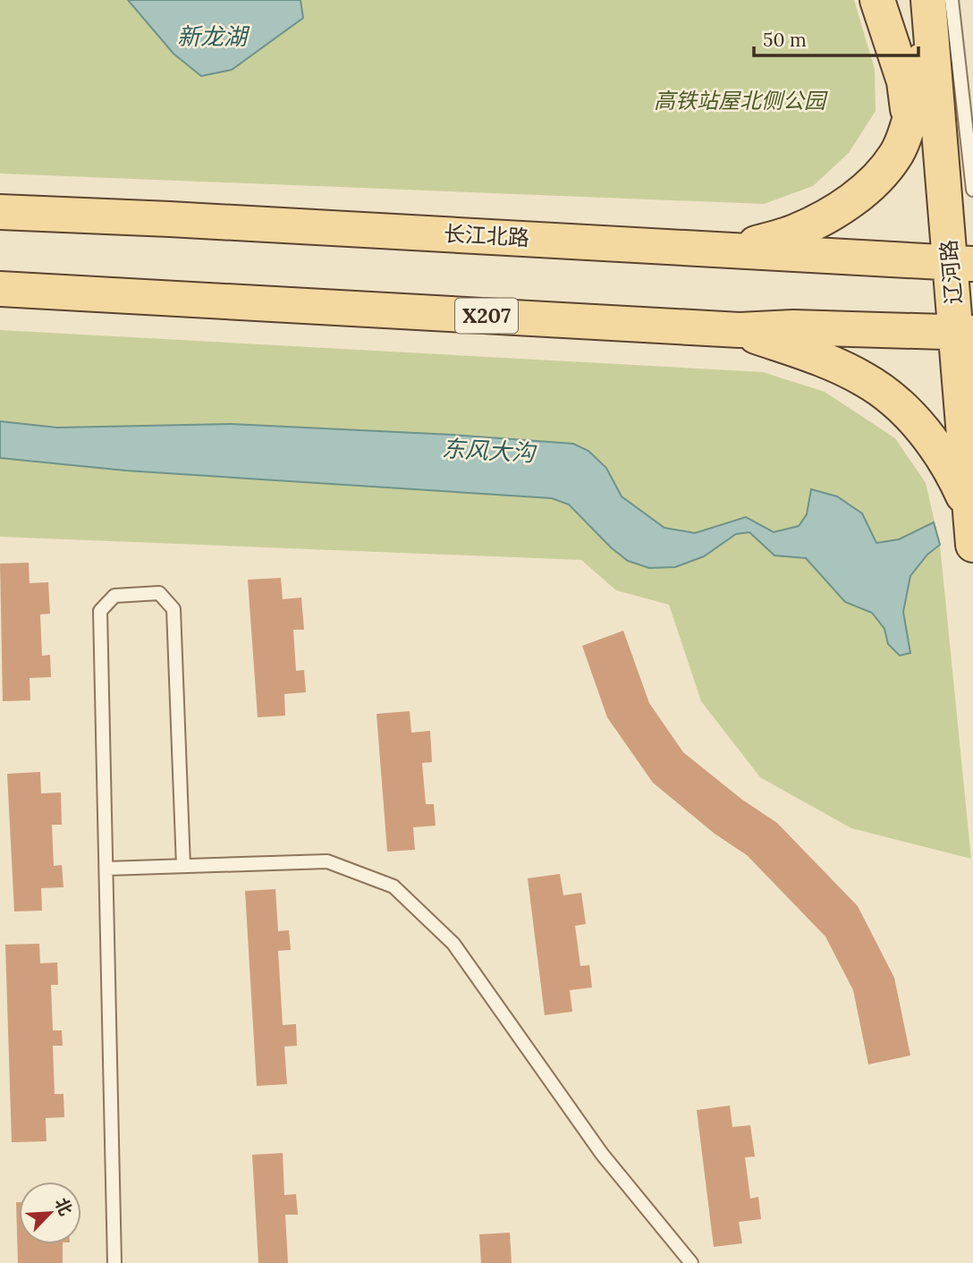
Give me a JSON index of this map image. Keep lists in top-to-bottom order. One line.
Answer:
{"streets":{"main road":["长江北路","辽河路","X207"]},"crossings":[["长江北路","辽河路"],["辽河路","X207"]],"water":["新龙湖","东风大沟"],"parks":["高铁站屋北侧公园"],"scale_bar":"50 m","north":"top right"}
